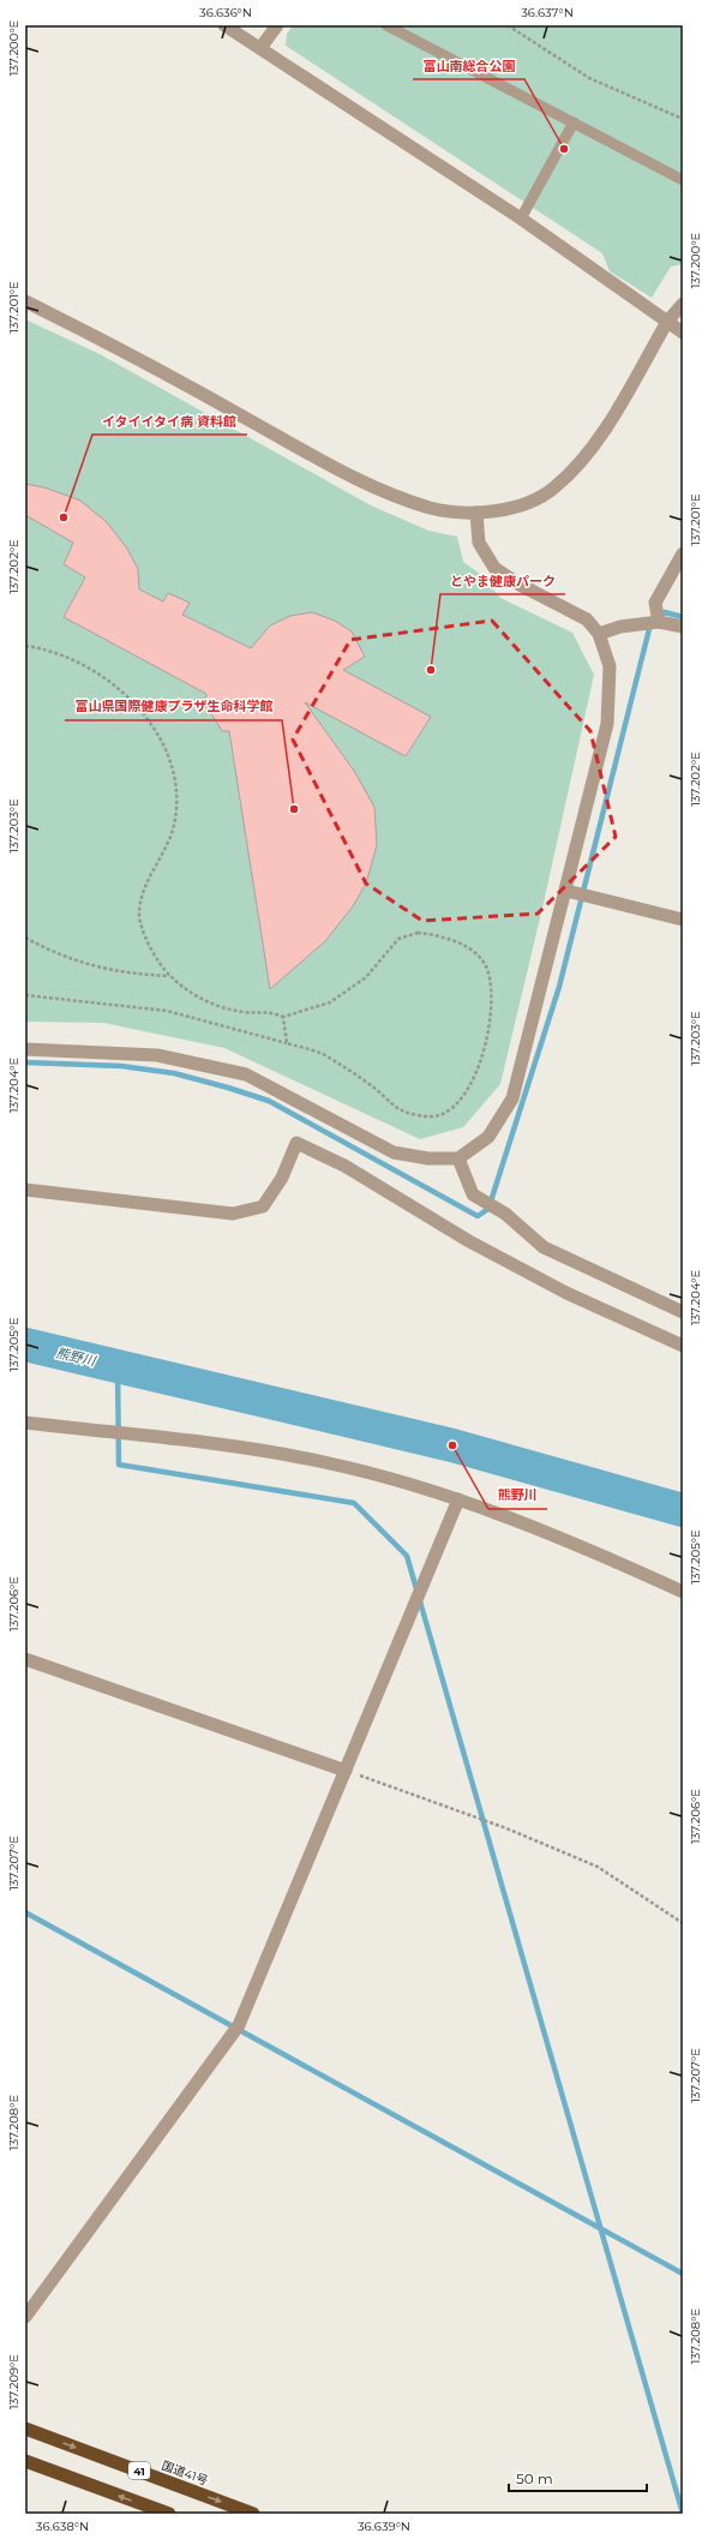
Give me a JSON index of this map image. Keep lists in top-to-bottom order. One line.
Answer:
{"streets":{"highway":["41","国道41号"]},"water":["熊野川"],"places":["富山南総合公園","イタイイタイ病 資料館","とやま健康パーク","富山県国際健康プラザ生命科学館","熊野川"],"scale_bar":"50 m","coordinates":["36.636°N","36.637°N","137.200°E","137.201°E","137.202°E","137.203°E","137.204°E","137.205°E","137.206°E","137.207°E","137.208°E","137.209°E","36.638°N","36.639°N"]}
